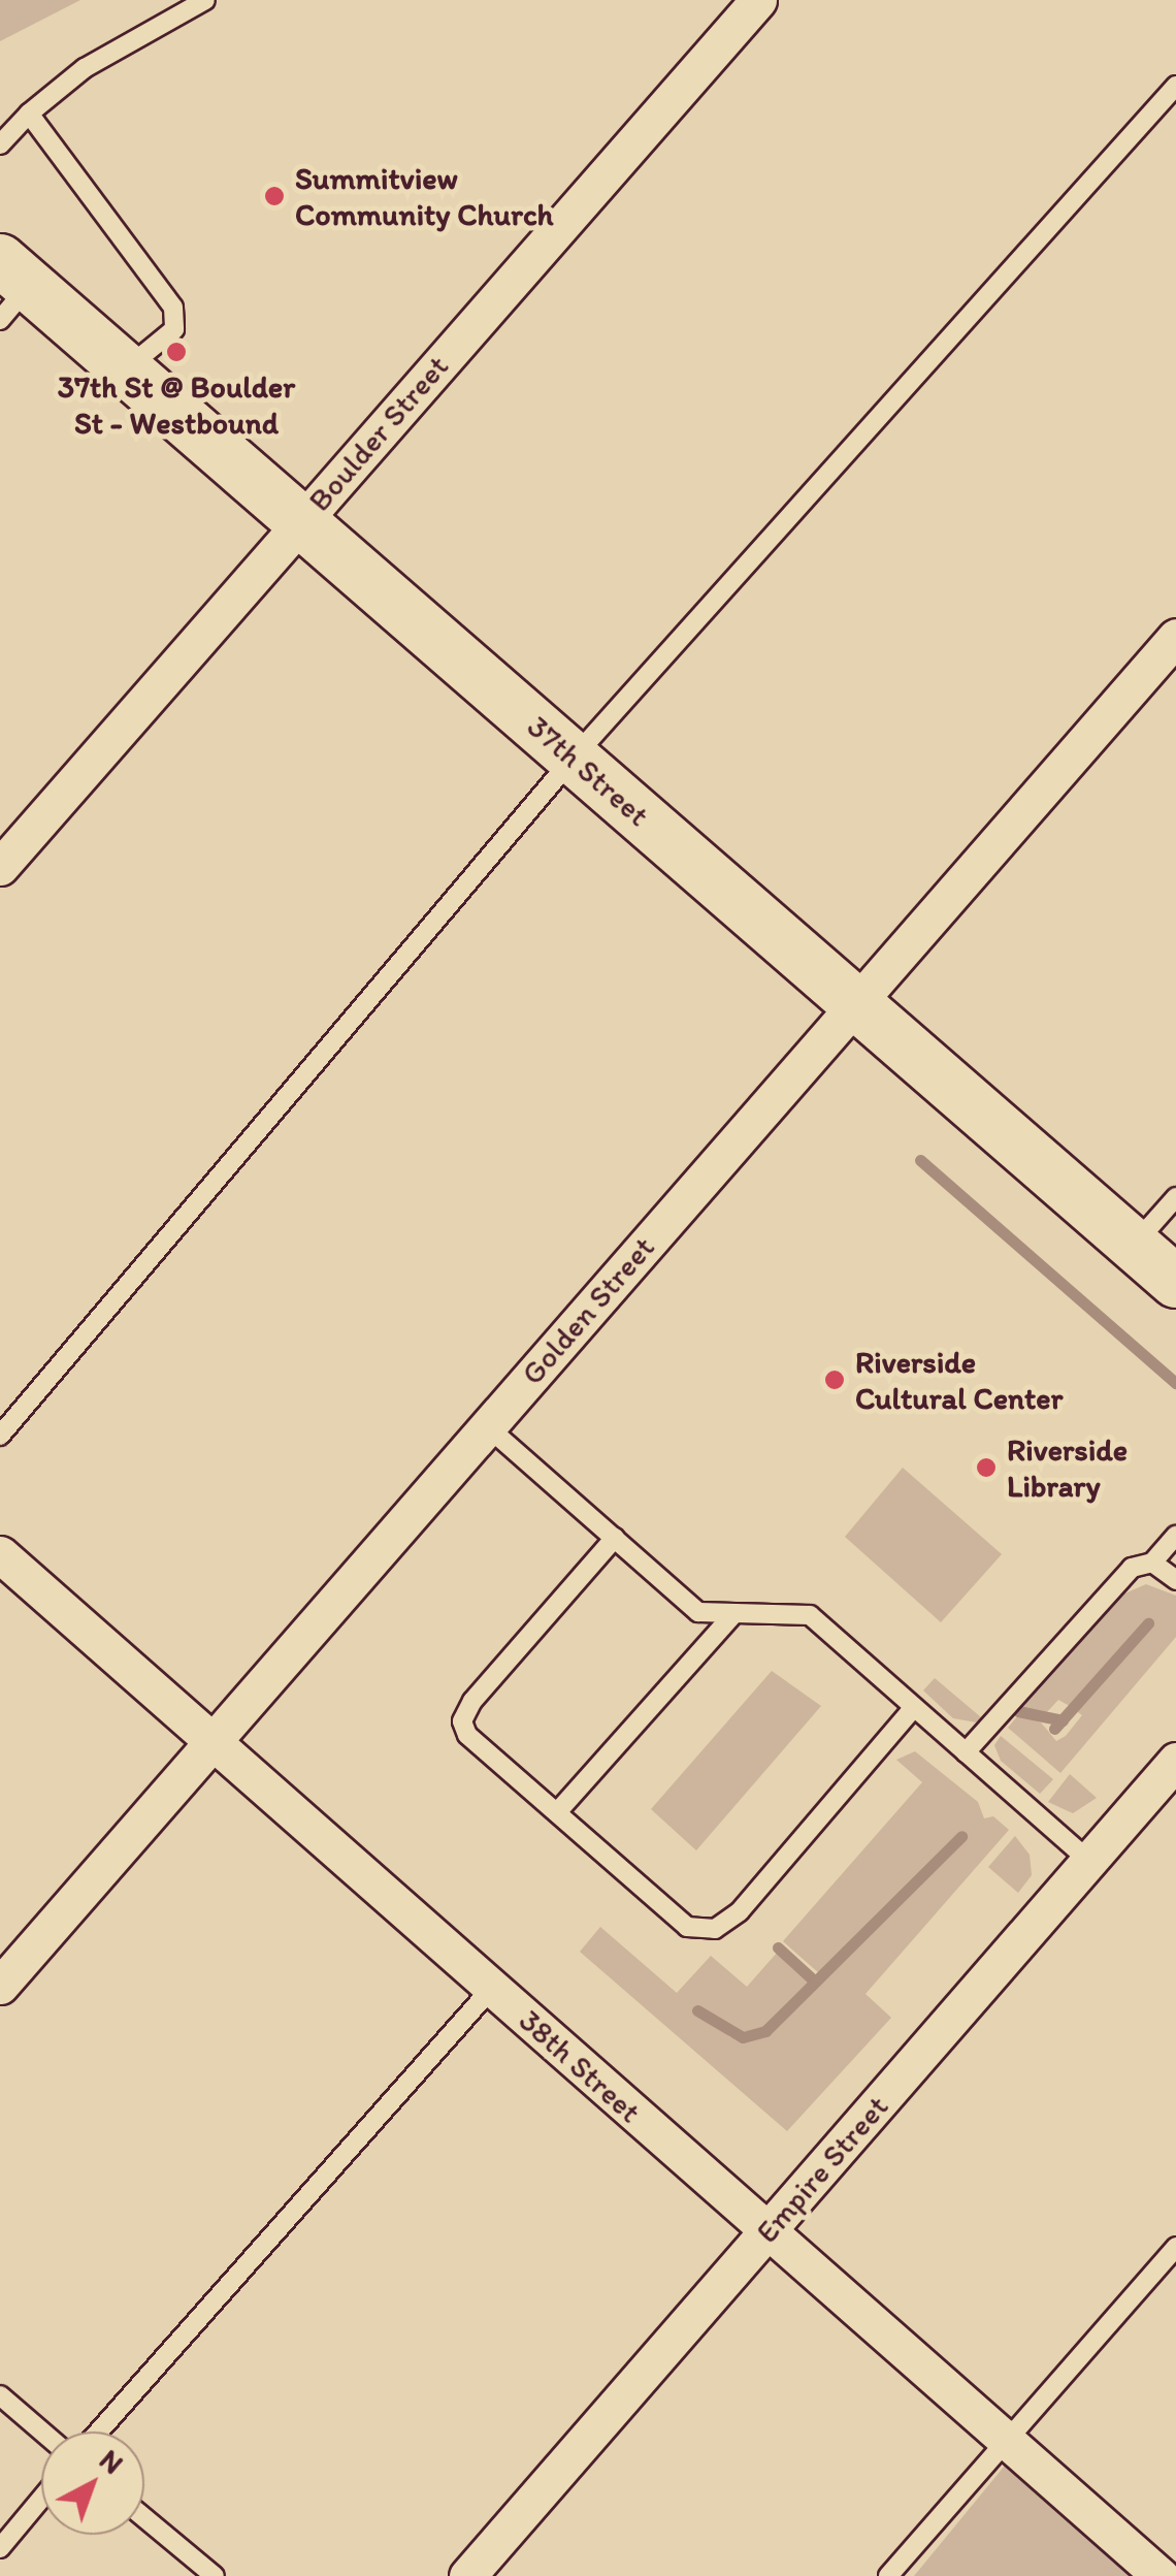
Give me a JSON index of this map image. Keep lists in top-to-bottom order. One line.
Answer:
{"streets":{"main road":["37th Street"],"street":["Boulder Street","Golden Street","38th Street","Empire Street"]},"crossings":[["Boulder Street","37th Street"],["37th Street","Golden Street"],["Golden Street","38th Street"],["38th Street","Empire Street"]],"places":["Summitview Community Church","37th St @ Boulder St - Westbound","Riverside Cultural Center","Riverside Library"],"north":"top right"}
